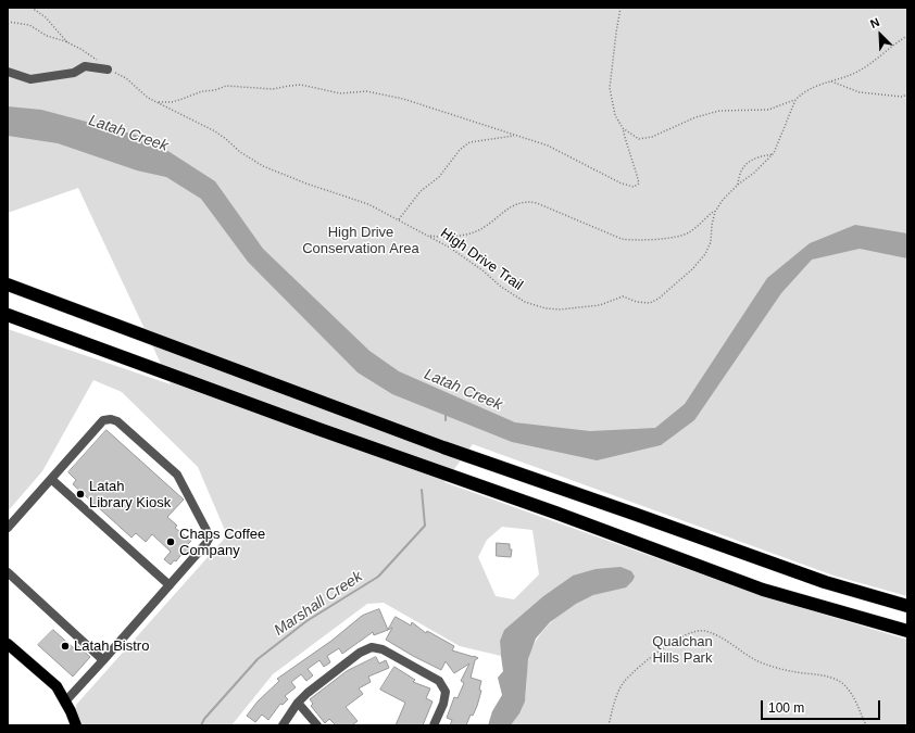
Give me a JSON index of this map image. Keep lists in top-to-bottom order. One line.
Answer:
{"streets":{"path":["High Drive Trail"]},"water":["Latah Creek","Marshall Creek"],"parks":["High Drive Conservation Area","Qualchan Hills Park"],"places":["Latah Library Kiosk","Chaps Coffee Company","Latah Bistro"],"scale_bar":"100 m","north":"top left"}
